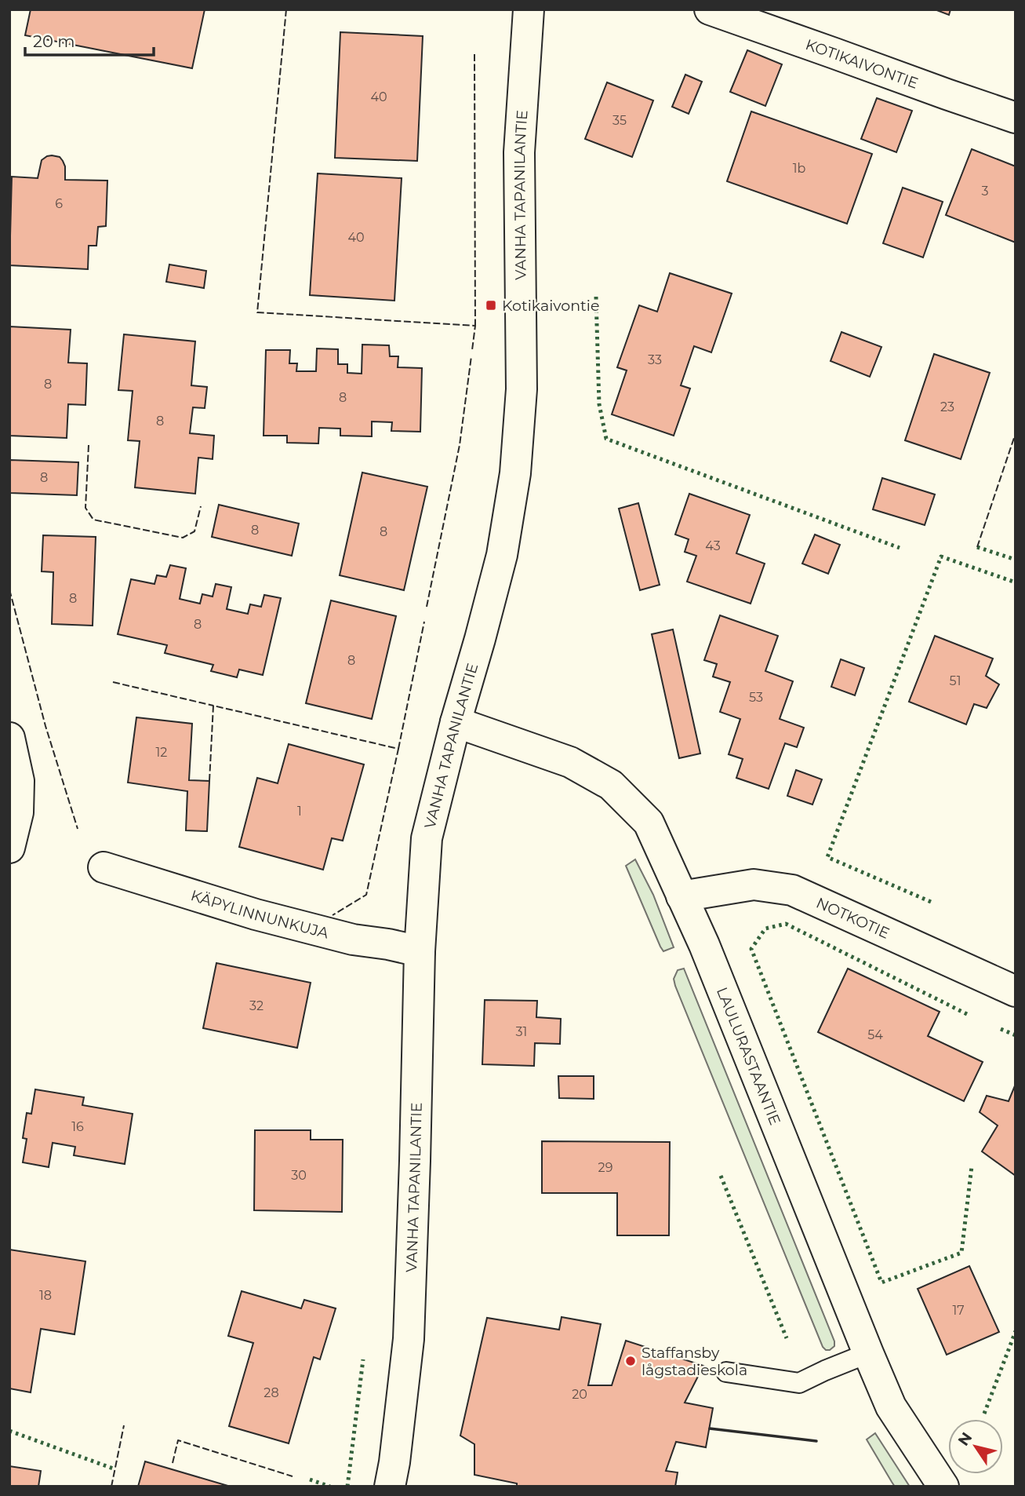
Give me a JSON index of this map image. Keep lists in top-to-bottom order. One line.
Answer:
{"streets":{"street":["KOTIKAIVONTIE","VANHA TAPANILANTIE","KÄPYLINNUNKUJA","NOTKOTIE","LAULURASTAANTIE"]},"crossings":[["VANHA TAPANILANTIE","KÄPYLINNUNKUJA"],["VANHA TAPANILANTIE","LAULURASTAANTIE"],["NOTKOTIE","LAULURASTAANTIE"]],"places":{"transit":["Kotikaivontie"],"other":["Staffansby lågstadieskola"]},"house_numbers":["40","35","1b","3","6","40","33","8","8","23","8","8","8","8","43","8","8","8","51","53","12","1","32","31","54","16","29","30","18","17","28","20"],"scale_bar":"20 m","north":"top left"}
